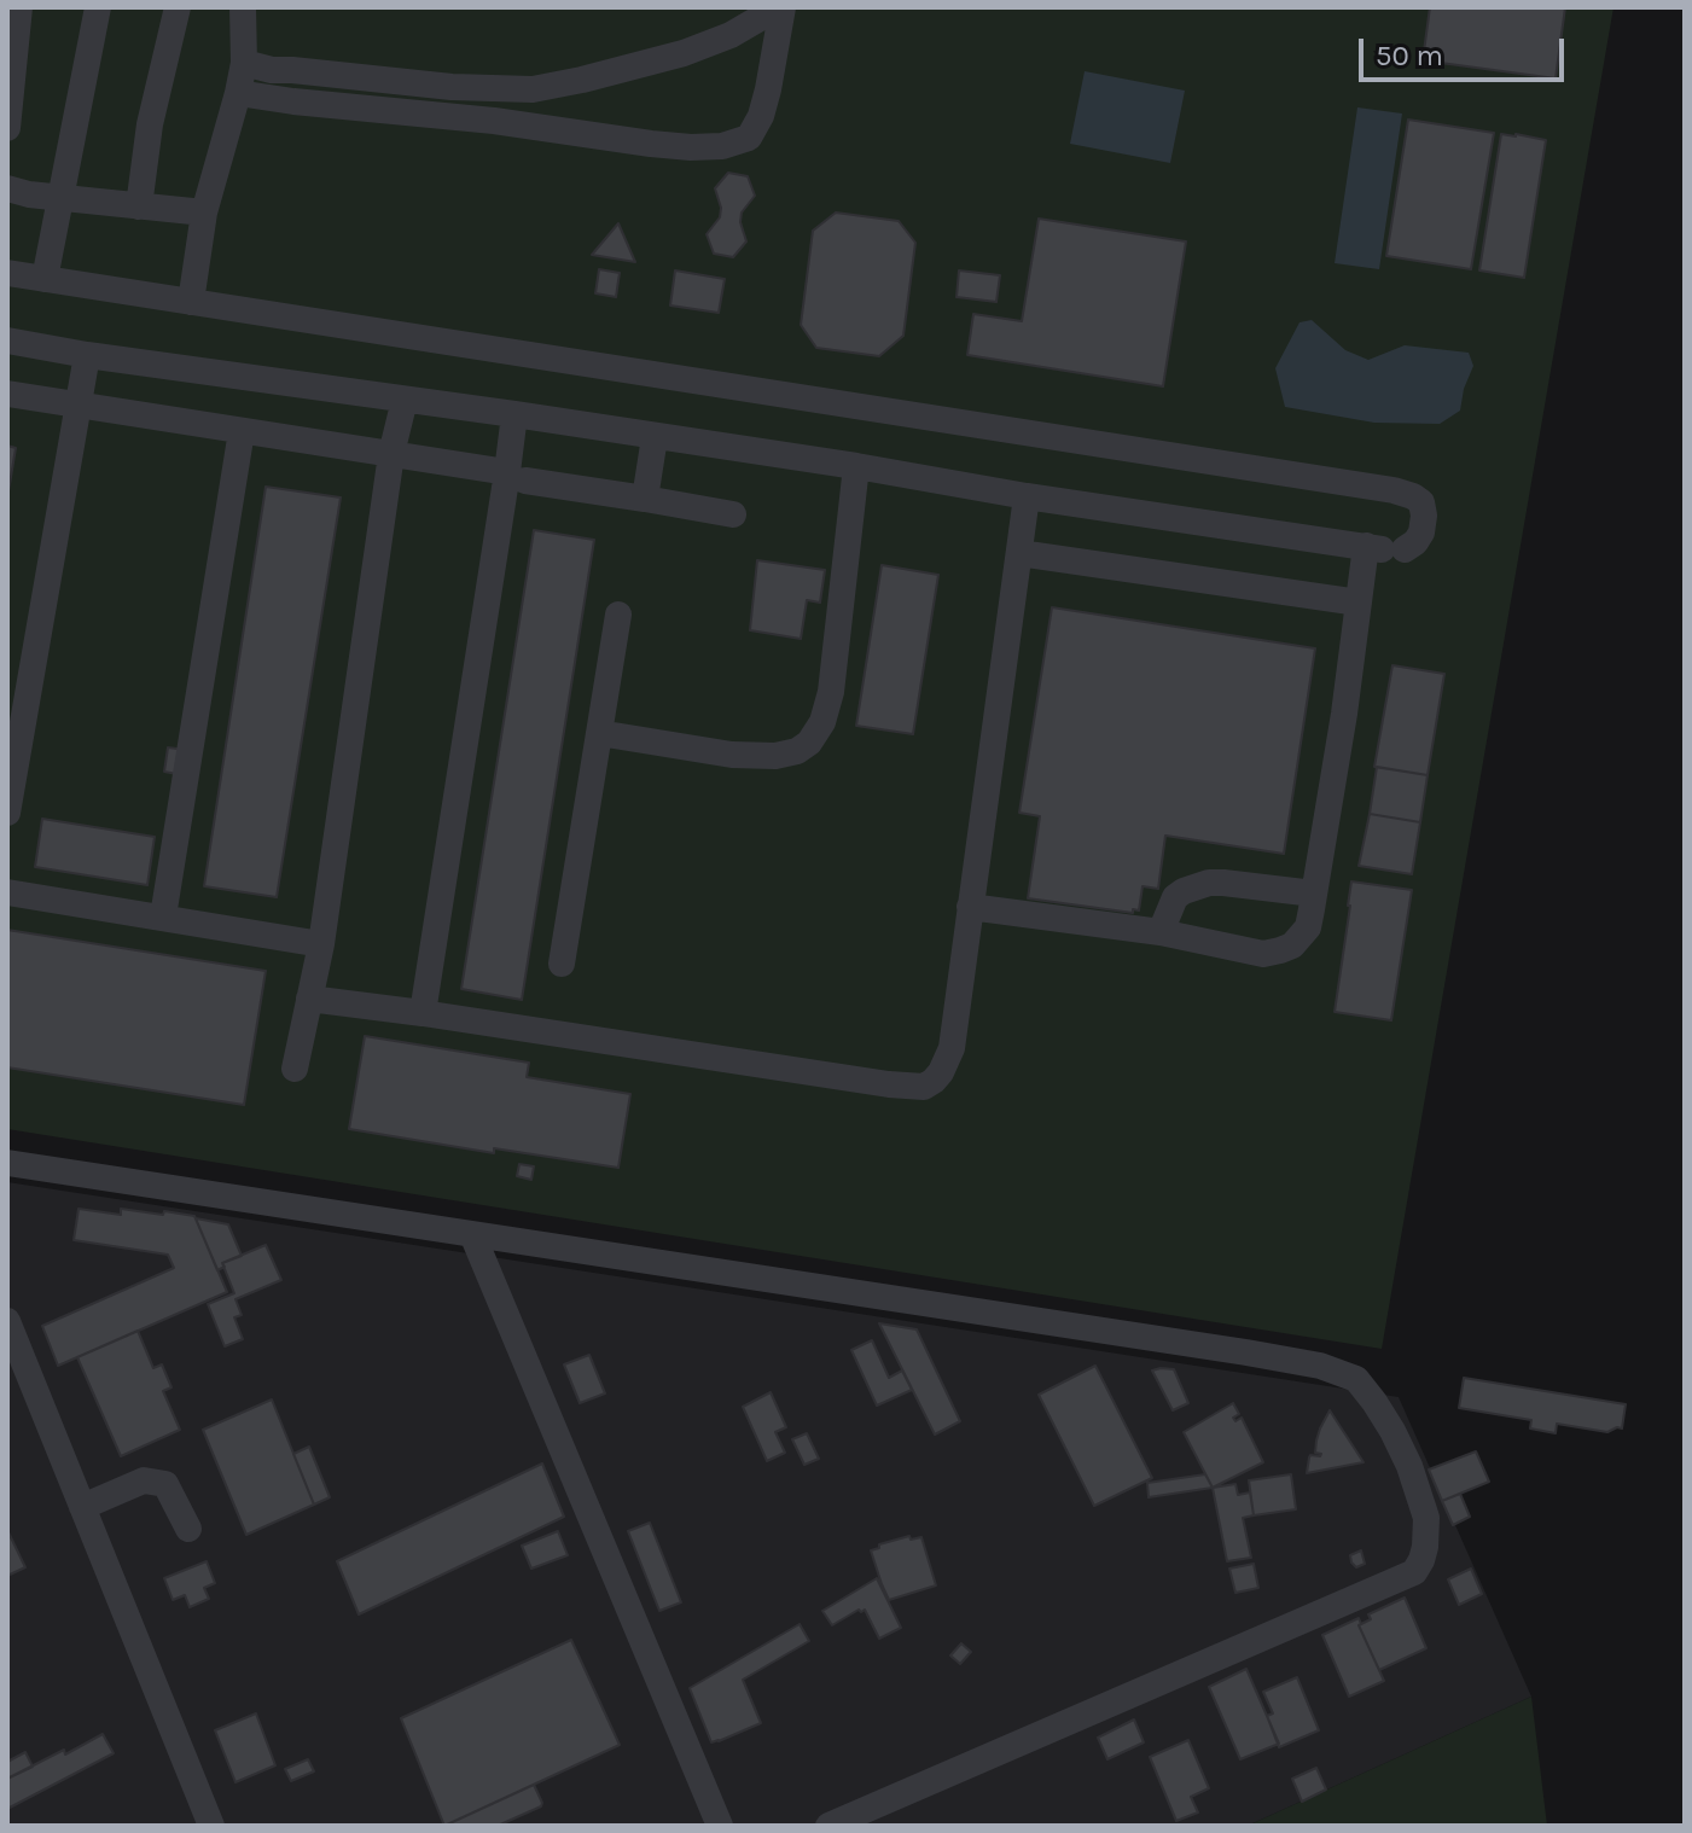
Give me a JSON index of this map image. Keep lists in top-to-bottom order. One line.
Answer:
{"scale_bar":"50 m"}
